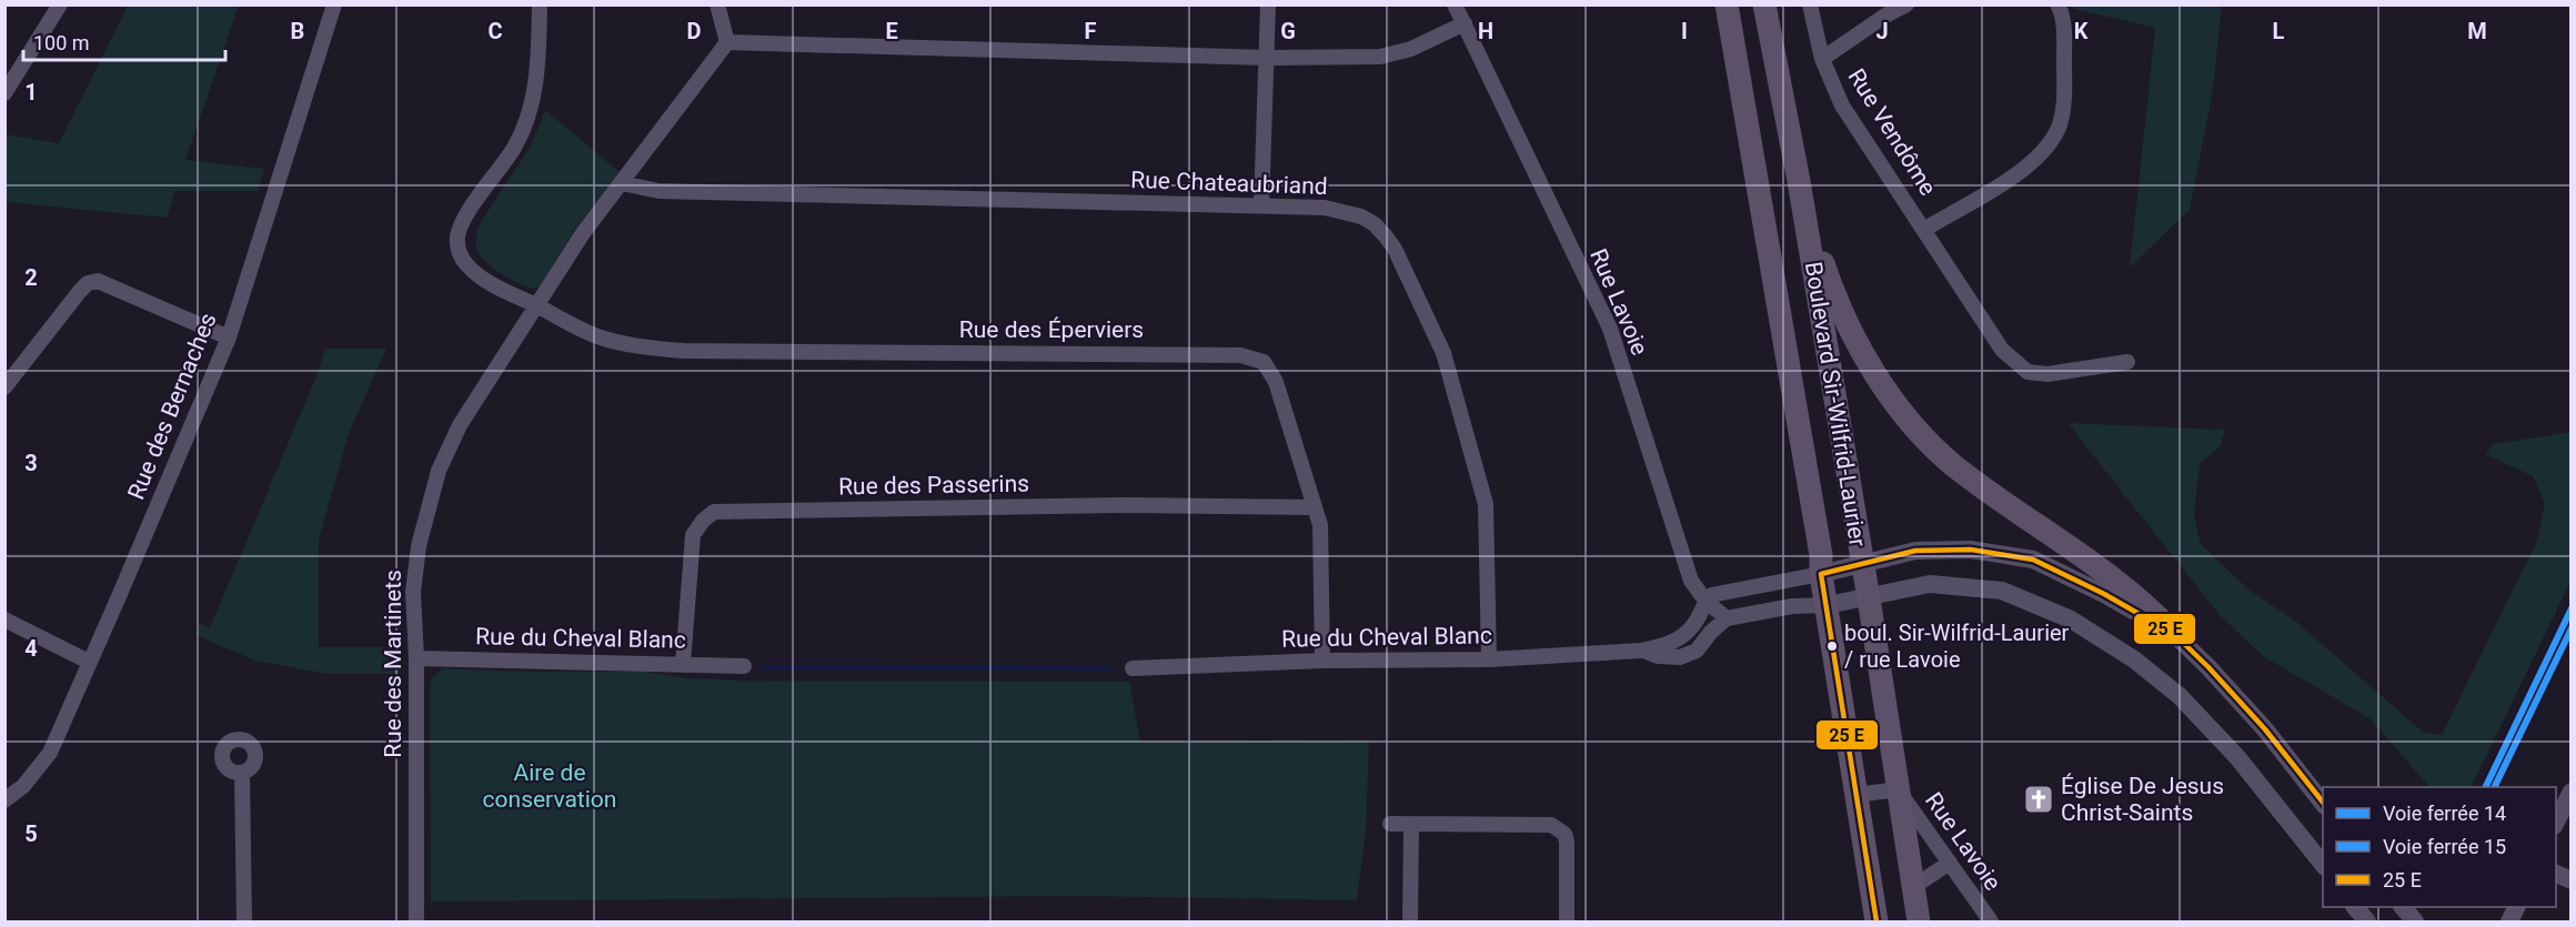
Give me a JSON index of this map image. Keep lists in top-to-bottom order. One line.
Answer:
{"streets":{"main road":["Boulevard Sir-Wilfrid-Laurier"],"street":["Rue Vendôme","Rue Chateaubriand","Rue Lavoie","Rue des Éperviers","Rue des Bernaches","Rue des Passerins","Rue du Cheval Blanc","Rue des Martinets"]},"crossings":[["Rue Chateaubriand","Rue du Cheval Blanc"],["Rue Chateaubriand","Rue des Martinets"],["Rue Lavoie","Boulevard Sir-Wilfrid-Laurier"],["Rue Lavoie","Rue du Cheval Blanc"],["Rue des Éperviers","Rue des Passerins"],["Rue des Éperviers","Rue du Cheval Blanc"],["Rue des Éperviers","Rue des Martinets"],["Rue des Passerins","Rue du Cheval Blanc"],["Rue du Cheval Blanc","Rue des Martinets"]],"parks":["Aire de conservation"],"places":{"other":["boul. Sir-Wilfrid-Laurier / rue Lavoie"],"church":["Église De Jesus Christ-Saints"]},"lines":["rail line 14","rail line 15"],"legend":["Voie ferrée 14","Voie ferrée 15","25 E"],"scale_bar":"100 m","grid":{"columns":["B","C","D","E","F","G","H","I","J","K","L","M"],"rows":["1","2","3","4","5"]}}
